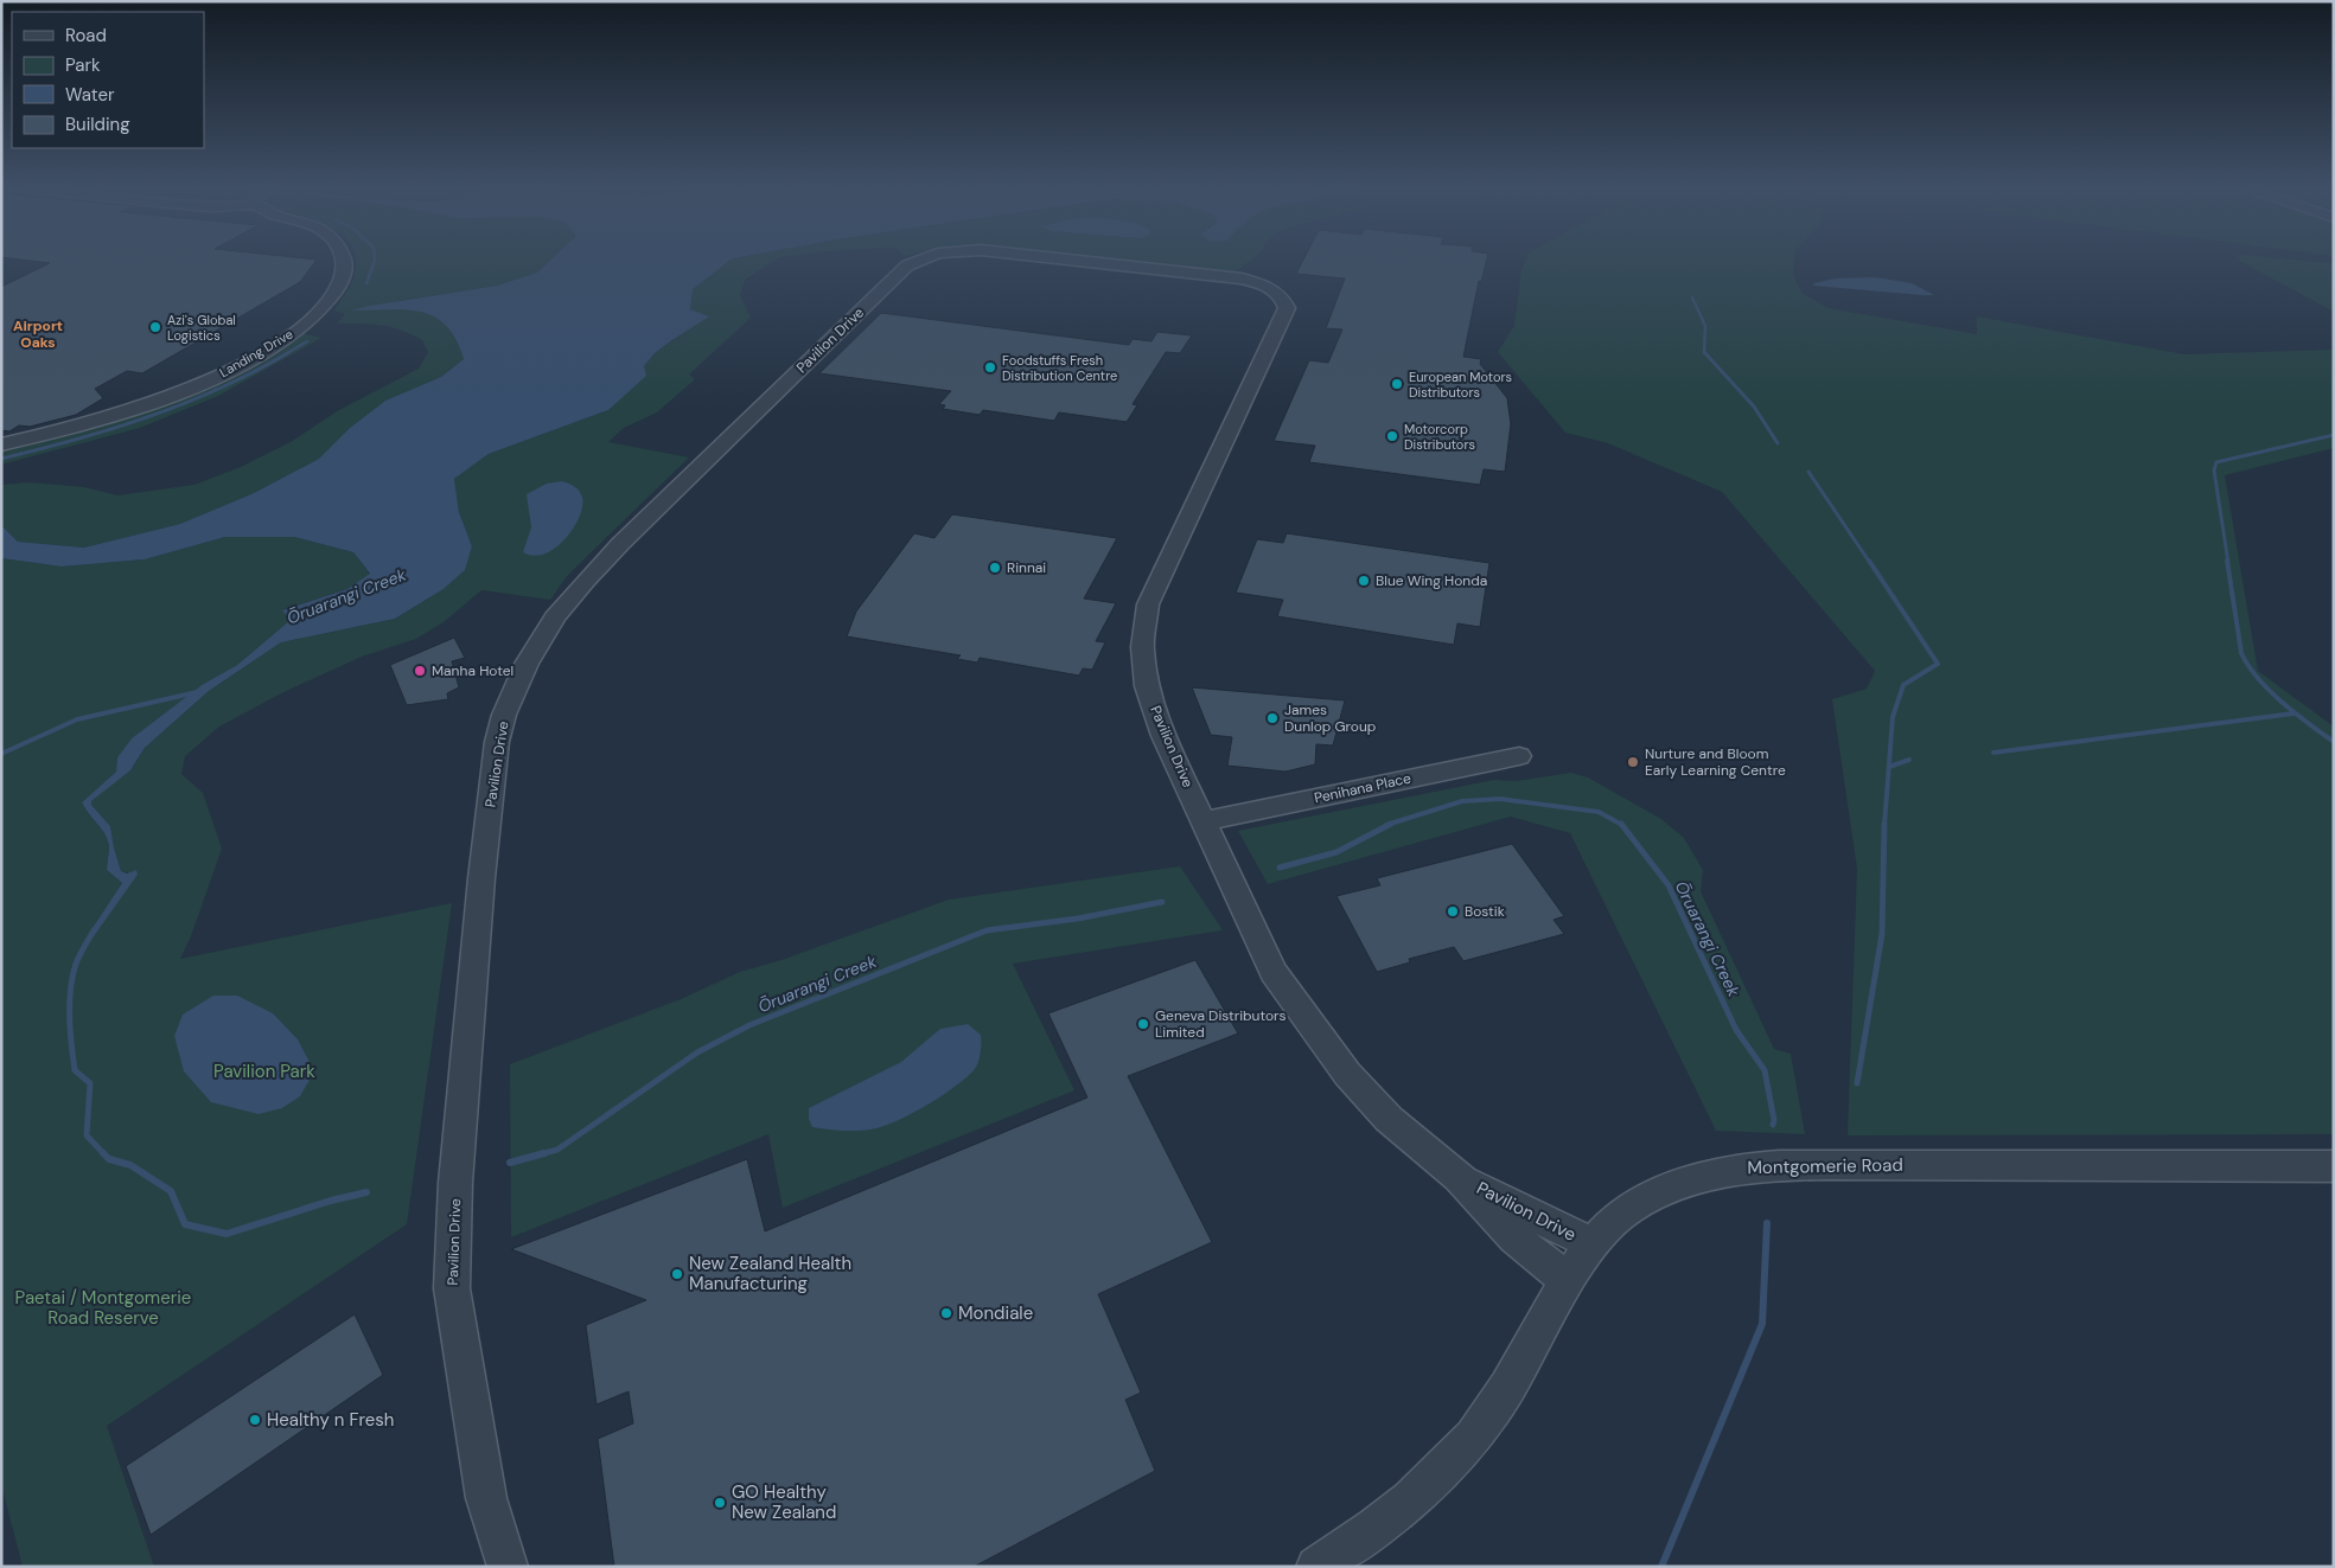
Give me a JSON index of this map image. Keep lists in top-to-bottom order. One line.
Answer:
{"streets":{"street":["Pavilion Drive","Landing Drive","Penihana Place","Montgomerie Road"]},"crossings":[["Pavilion Drive","Penihana Place"],["Pavilion Drive","Montgomerie Road"]],"districts":["Airport Oaks"],"water":["Ōruarangi Creek"],"parks":["Pavilion Park","Paetai / Montgomerie Road Reserve"],"places":["Azi's Global Logistics","Foodstuffs Fresh Distribution Centre","European Motors Distributors","Motorcorp Distributors","Rinnai","Blue Wing Honda","Manha Hotel","James Dunlop Group","Nurture and Bloom Early Learning Centre","Bostik","Geneva Distributors Limited","New Zealand Health Manufacturing","Mondiale","Healthy n Fresh","GO Healthy New Zealand"],"legend":["Road","Park","Water","Building"]}
